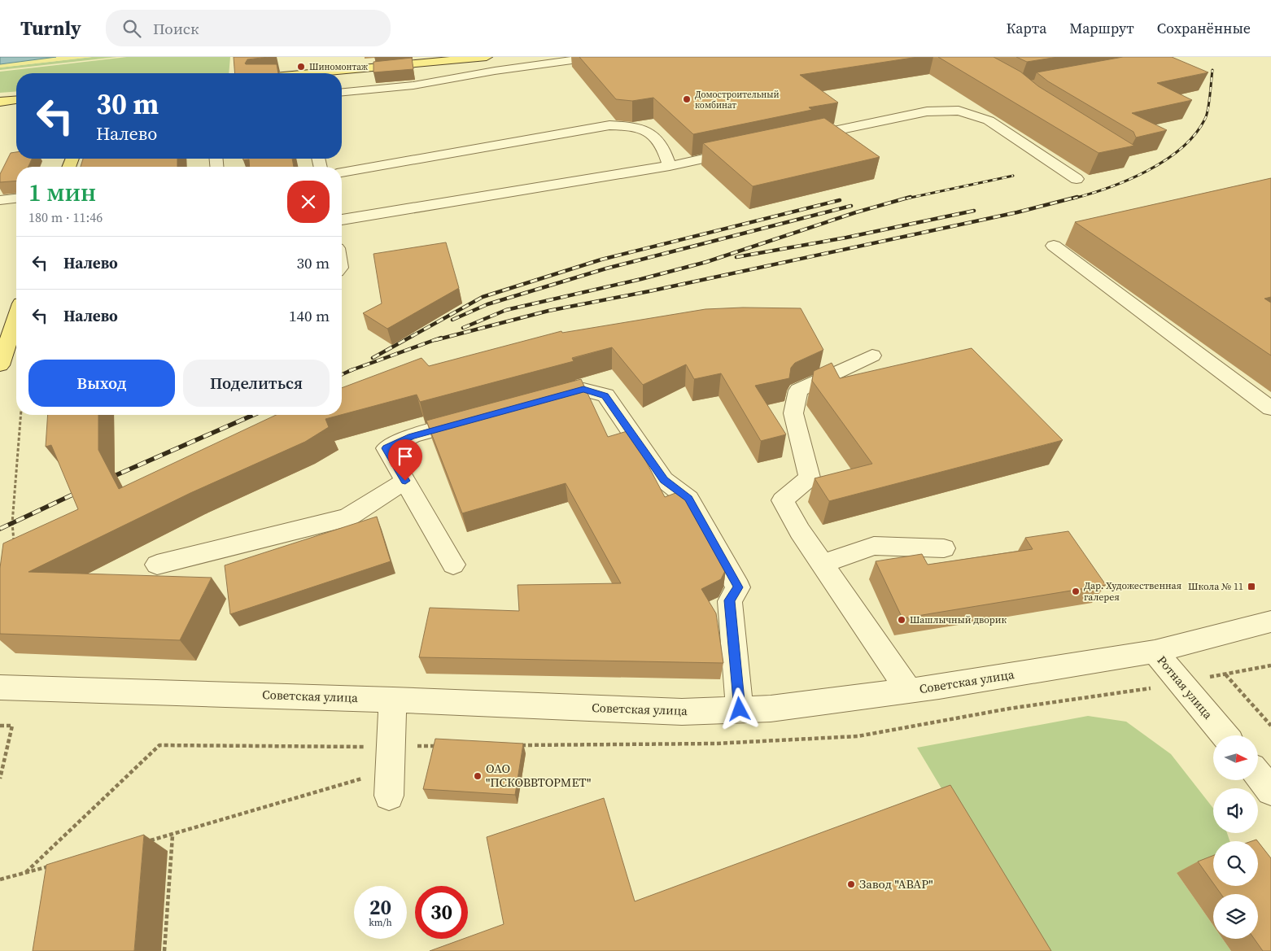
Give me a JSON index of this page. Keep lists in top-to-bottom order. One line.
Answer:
{"streets":{"street":["Советская улица","Ротная улица"]},"crossings":[["Советская улица","Ротная улица"]],"places":{"other":["Шиномонтаж","Домостроительный комбинат","Дар. Художественная галерея","Шашлычный дворик","ОАО \"ПСКОВВТОРМЕТ\"","Завод \"АВАР\""],"transit":["Школа № 11"]},"north":"right","page":{"header":"Turnly","search":"Поиск","nav":["Карта","Маршрут","Сохранённые"],"turn":["30 m","Налево"],"heading":["1 мин","180 m · 11:46"],"list":[{"name":"Налево","value":"30 m"},{"name":"Налево","value":"140 m"}],"buttons":["Выход","Поделиться"],"speed":"20 km/h","limit":"30"}}
